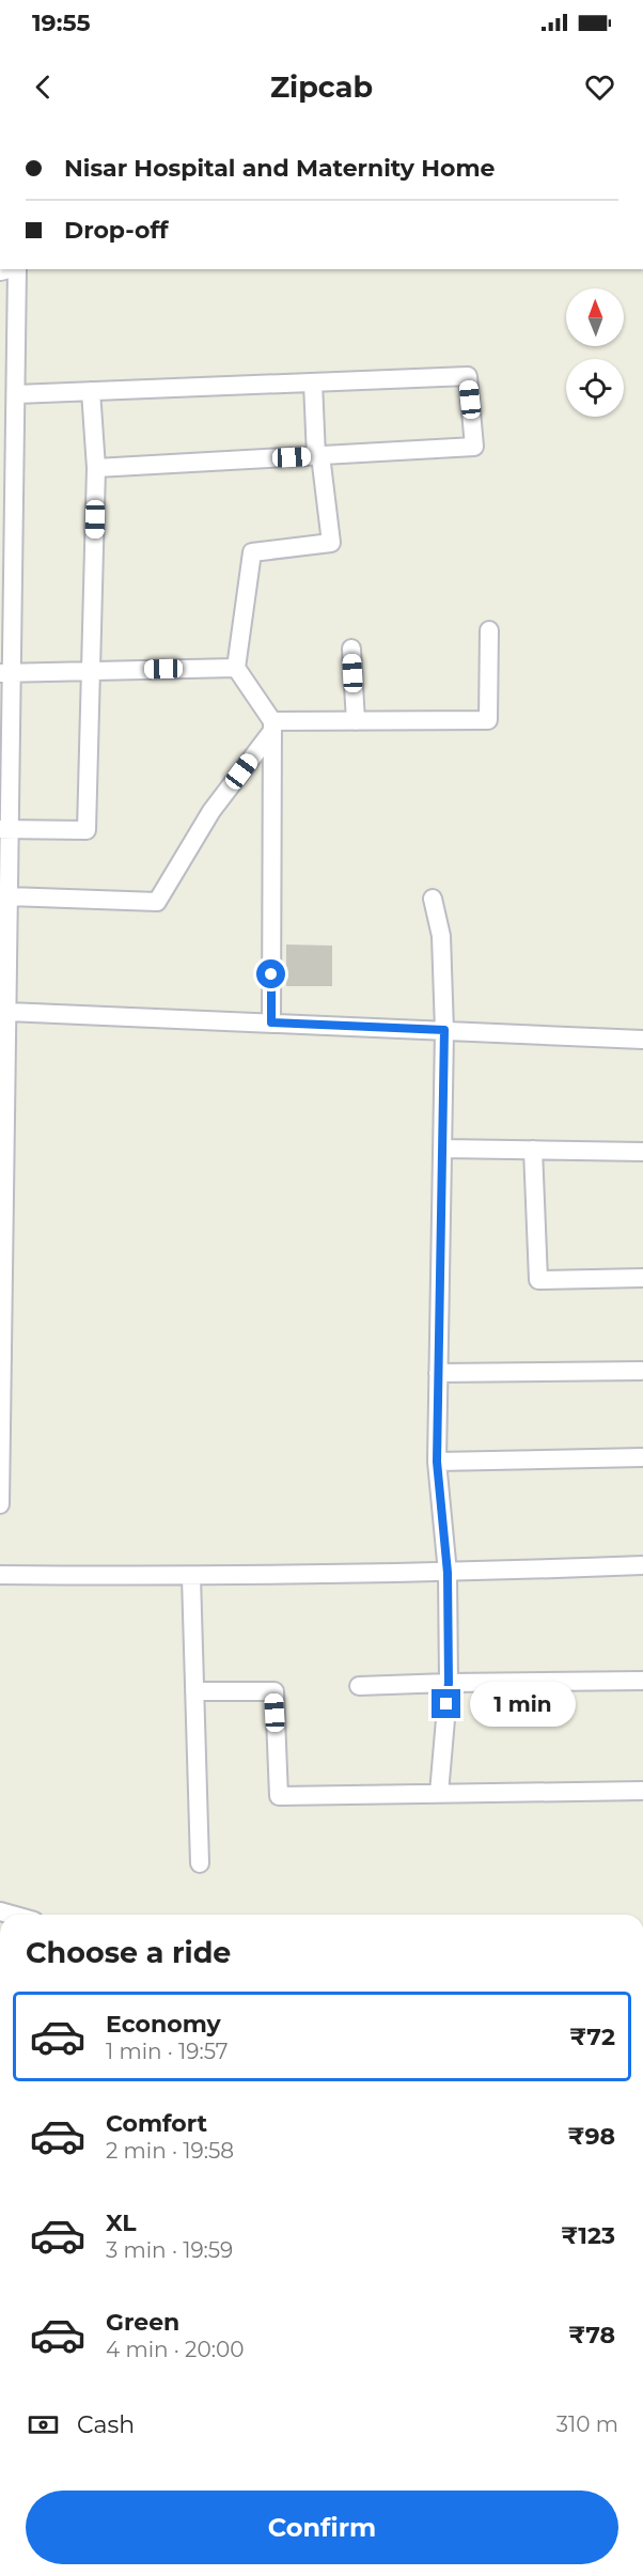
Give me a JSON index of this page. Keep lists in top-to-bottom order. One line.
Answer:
{"north":"top","page":{"status":"19:55","header":"Zipcab","banner":["Nisar Hospital and Maternity Home","Drop-off"],"bubble":"1 min","heading":"Choose a ride","list":[{"name":"Economy","note":"1 min · 19:57","value":"₹72"},{"name":"Comfort","note":"2 min · 19:58","value":"₹98"},{"name":"XL","note":"3 min · 19:59","value":"₹123"},{"name":"Green","note":"4 min · 20:00","value":"₹78"}],"pay":["Cash","310 m"],"buttons":"Confirm"}}
